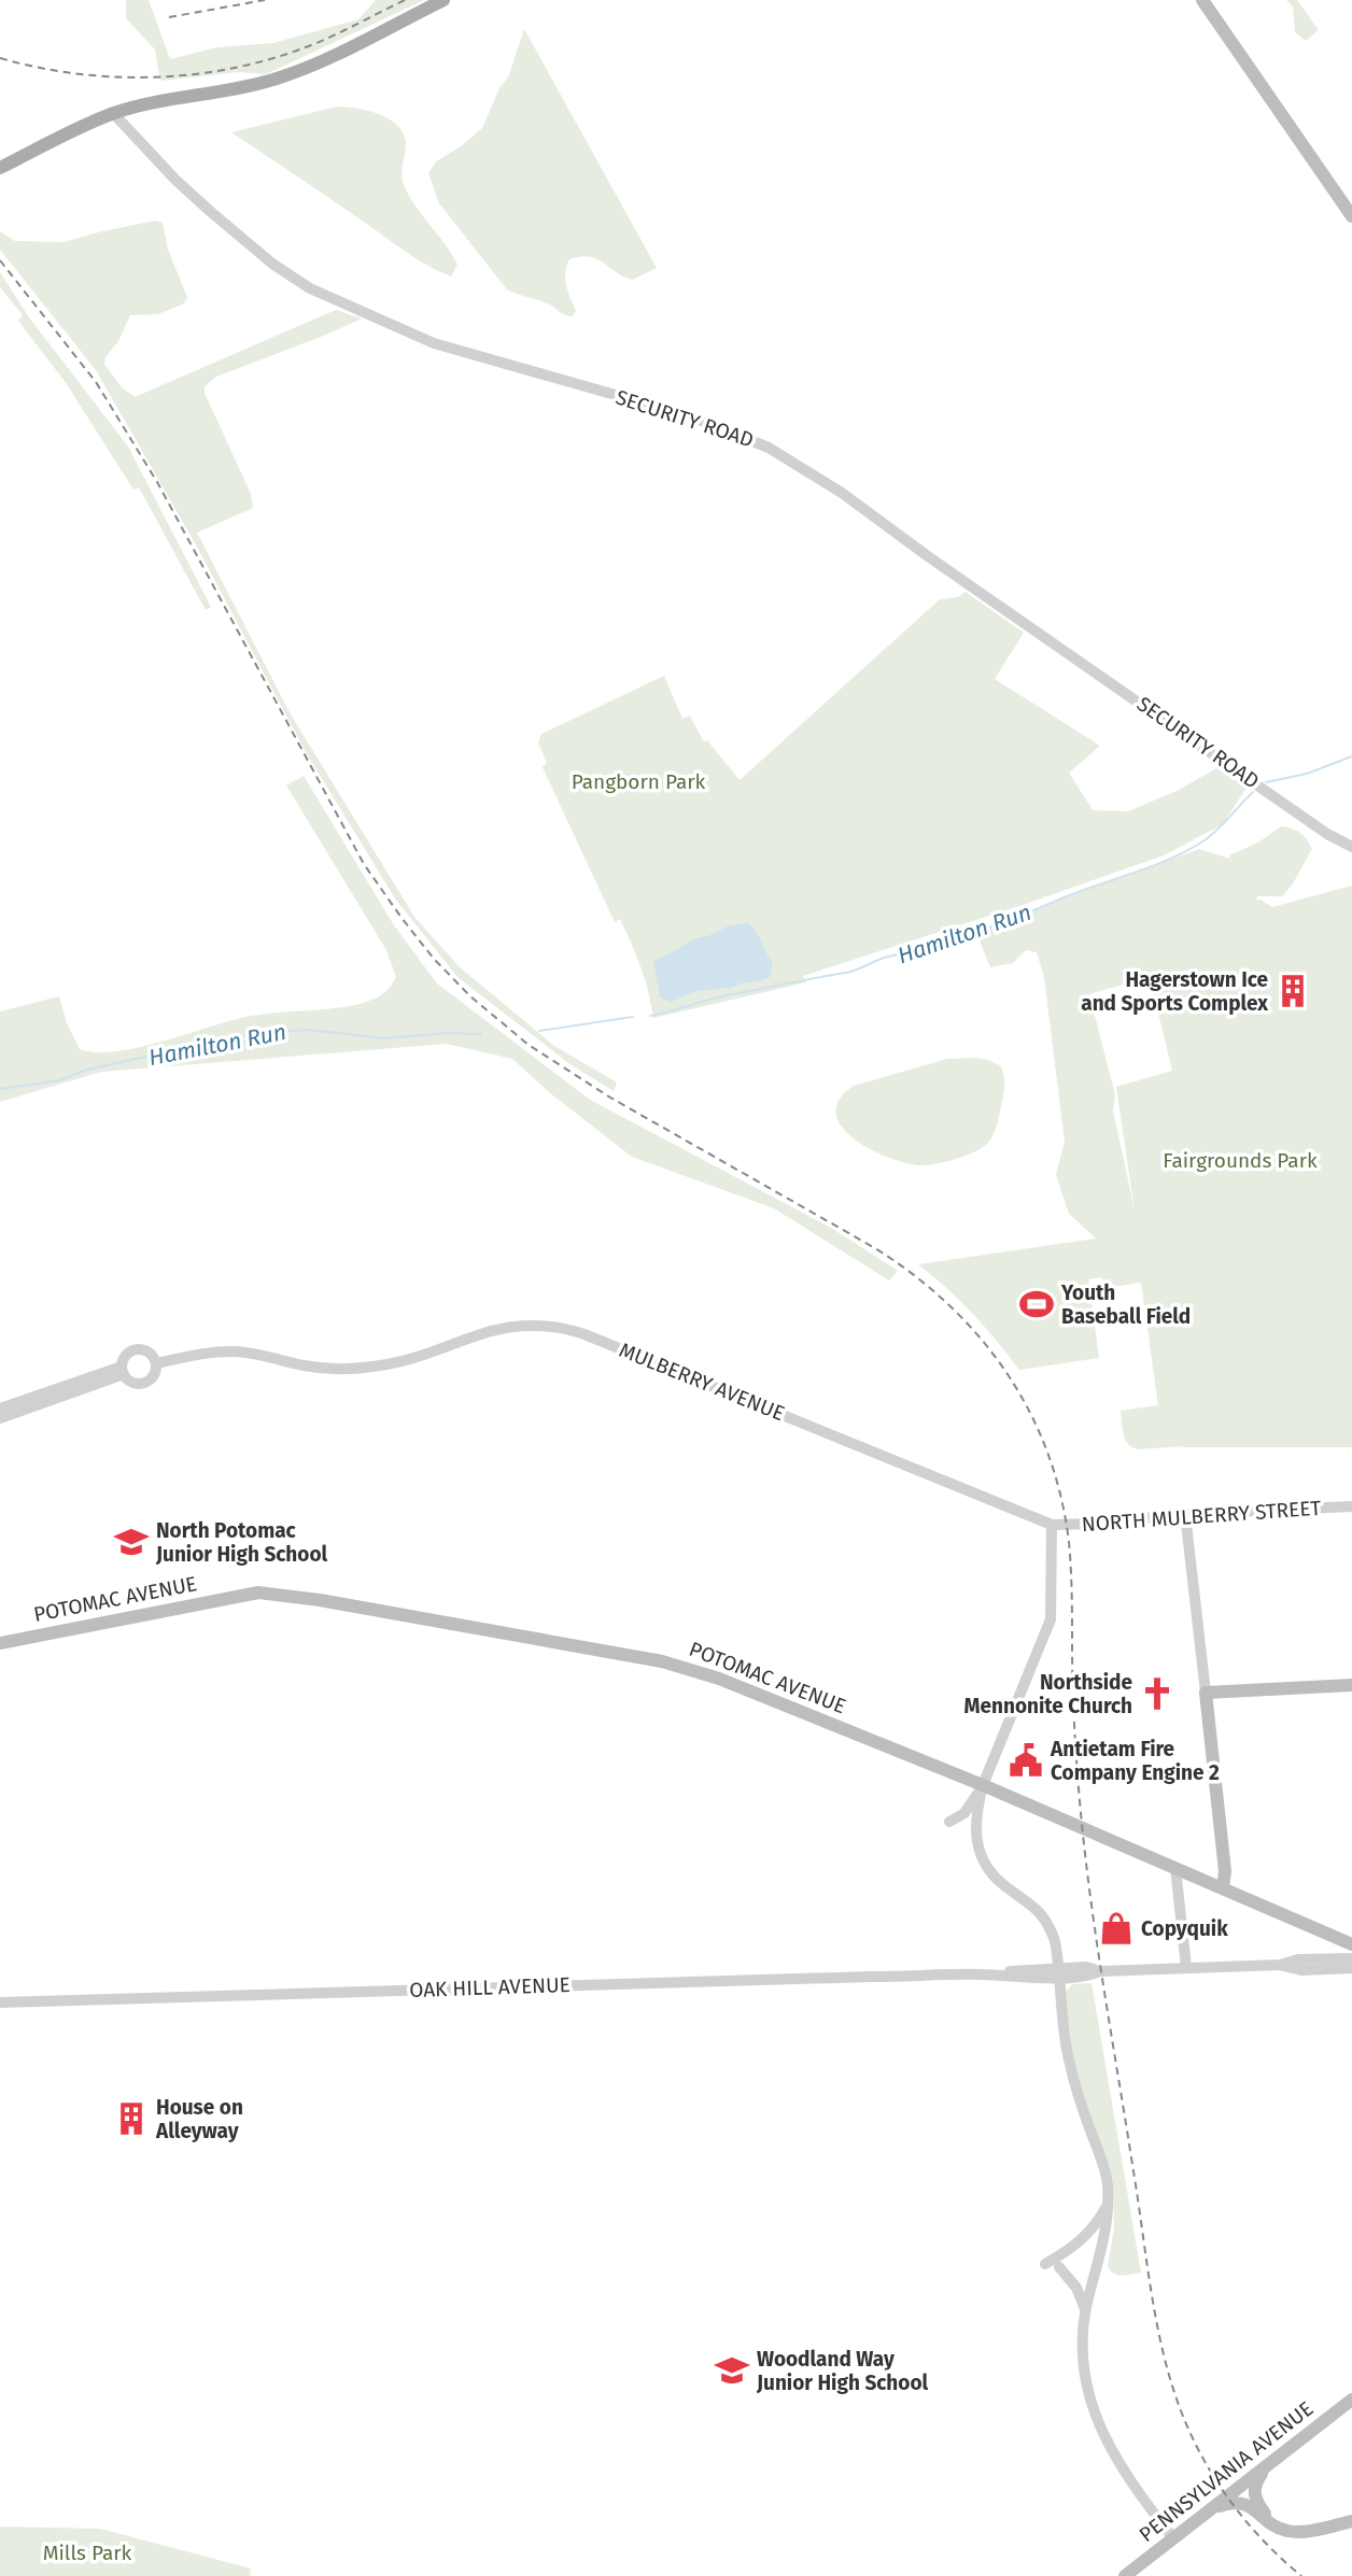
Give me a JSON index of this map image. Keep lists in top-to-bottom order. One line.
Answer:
{"streets":{"main road":["POTOMAC AVENUE","PENNSYLVANIA AVENUE"],"street":["SECURITY ROAD","MULBERRY AVENUE","NORTH MULBERRY STREET","OAK HILL AVENUE"]},"crossings":[["MULBERRY AVENUE","NORTH MULBERRY STREET"]],"water":["Hamilton Run"],"parks":["Pangborn Park","Fairgrounds Park","Mills Park"],"places":{"building":["Hagerstown Ice and Sports Complex","House on Alleyway"],"sports":["Youth Baseball Field"],"school or university":["North Potomac Junior High School","Woodland Way Junior High School"],"church":["Northside Mennonite Church"],"public building":["Antietam Fire Company Engine 2"],"shop":["Copyquik"]}}
